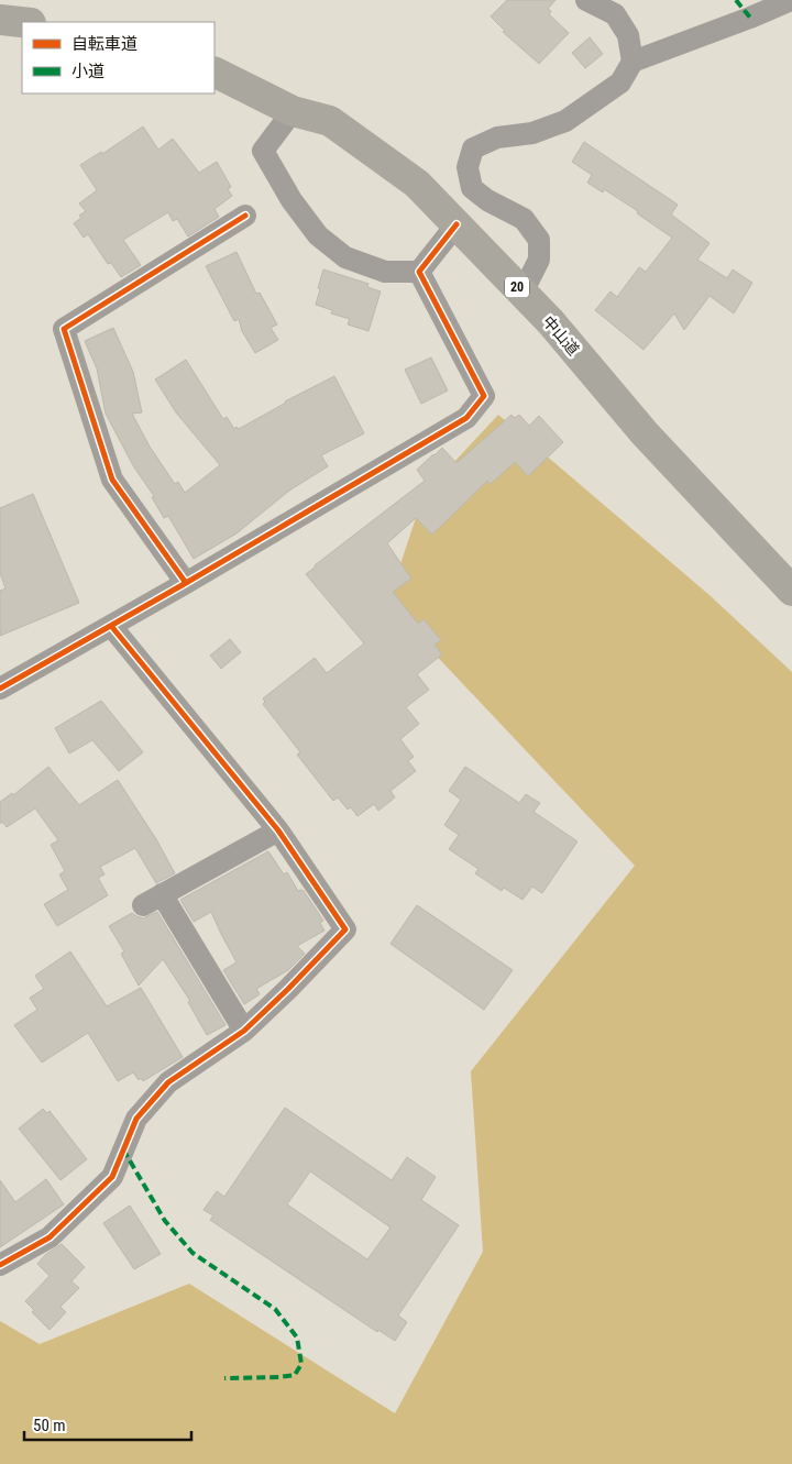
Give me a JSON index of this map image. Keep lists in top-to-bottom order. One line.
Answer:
{"streets":{"highway":["20","中山道"]},"legend":["自転車道","小道"],"scale_bar":"50 m"}
